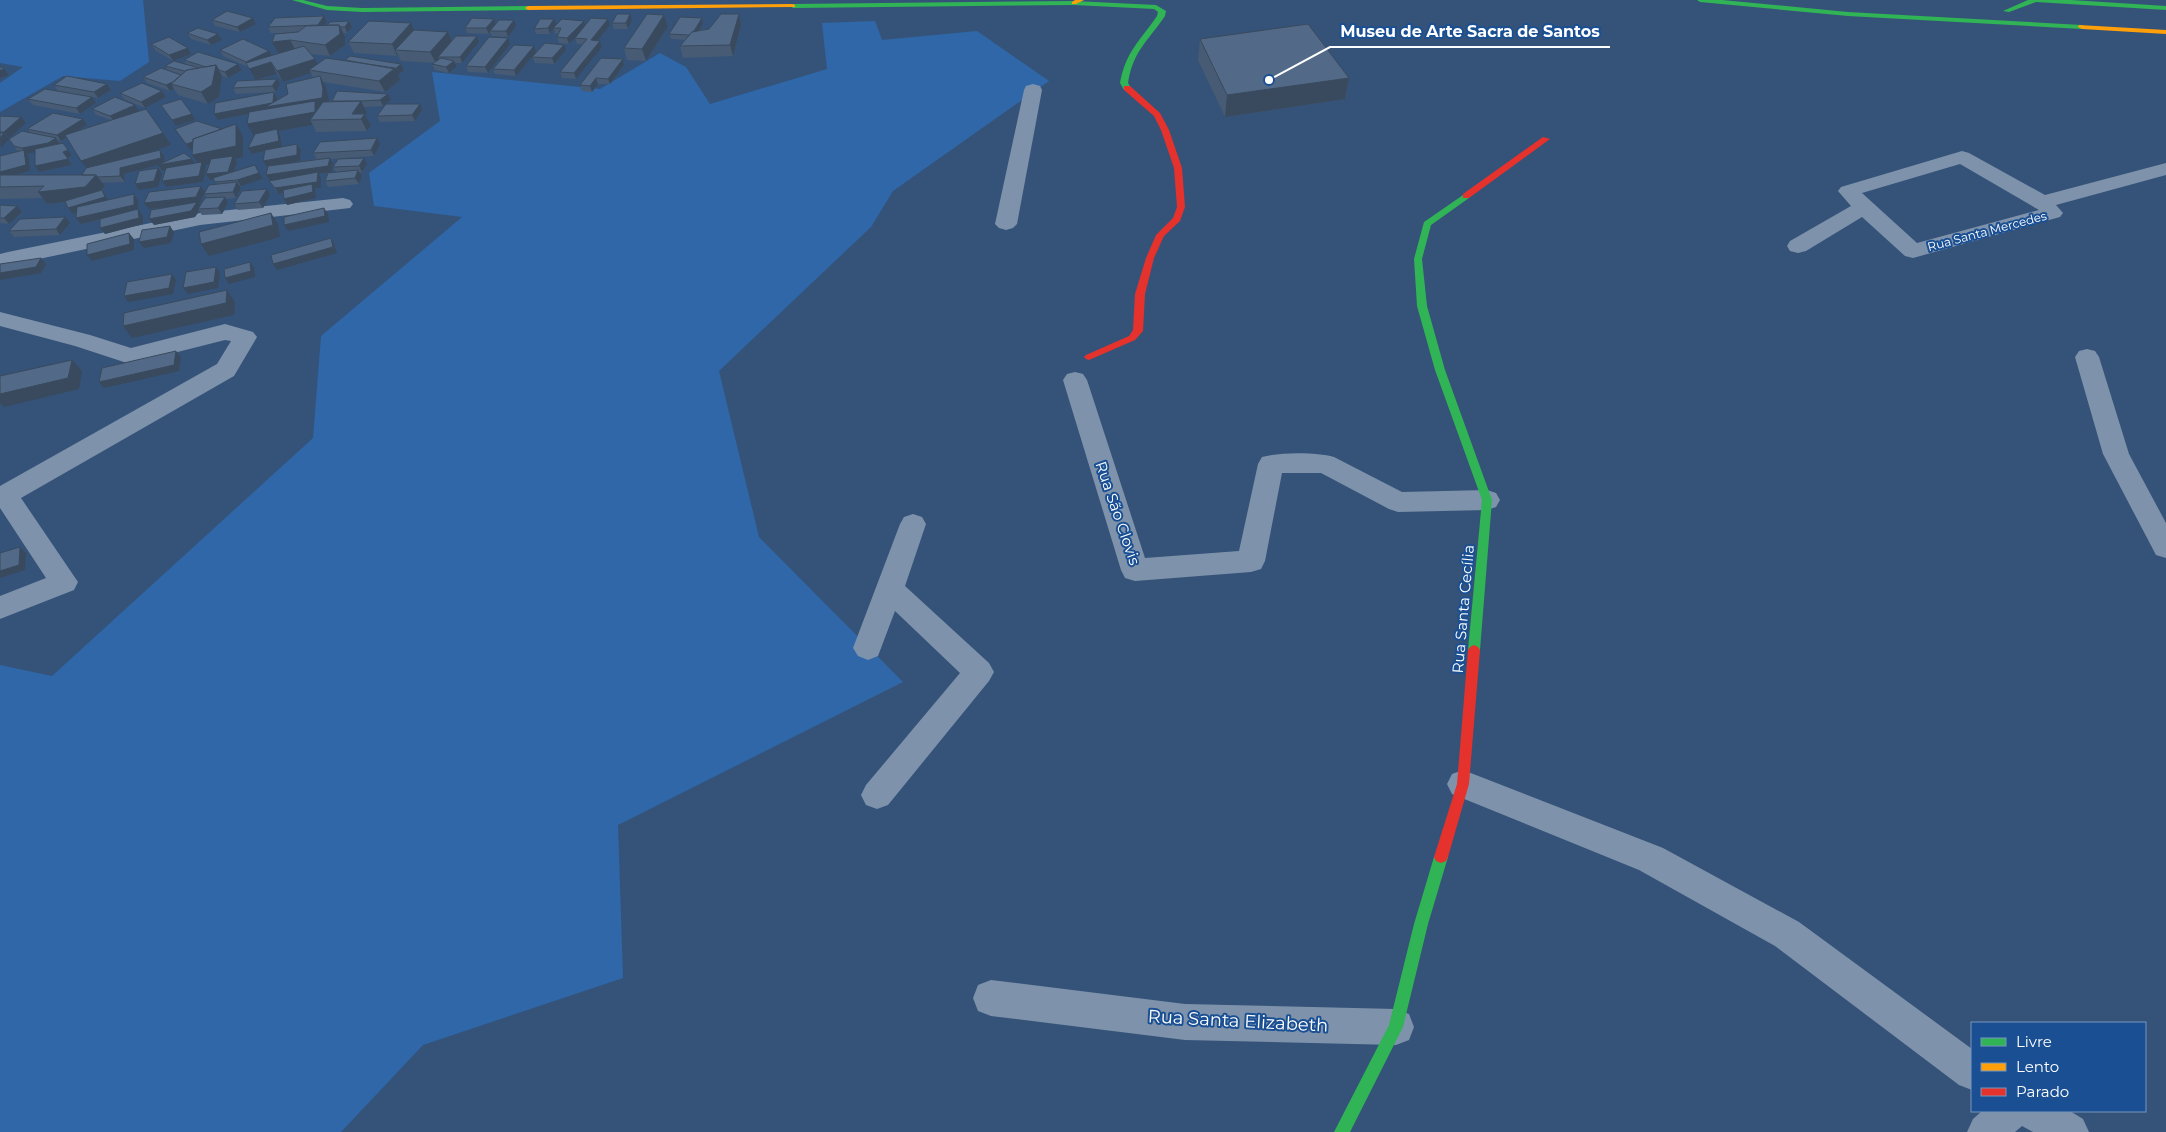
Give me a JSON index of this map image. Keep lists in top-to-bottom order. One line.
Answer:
{"streets":{"street":["Rua Santa Mercedes","Rua São Clovis","Rua Santa Cecília","Rua Santa Elizabeth"]},"crossings":[["Rua São Clovis","Rua Santa Cecília"],["Rua Santa Cecília","Rua Santa Elizabeth"]],"places":["Museu de Arte Sacra de Santos"],"legend":["Livre","Lento","Parado"]}
